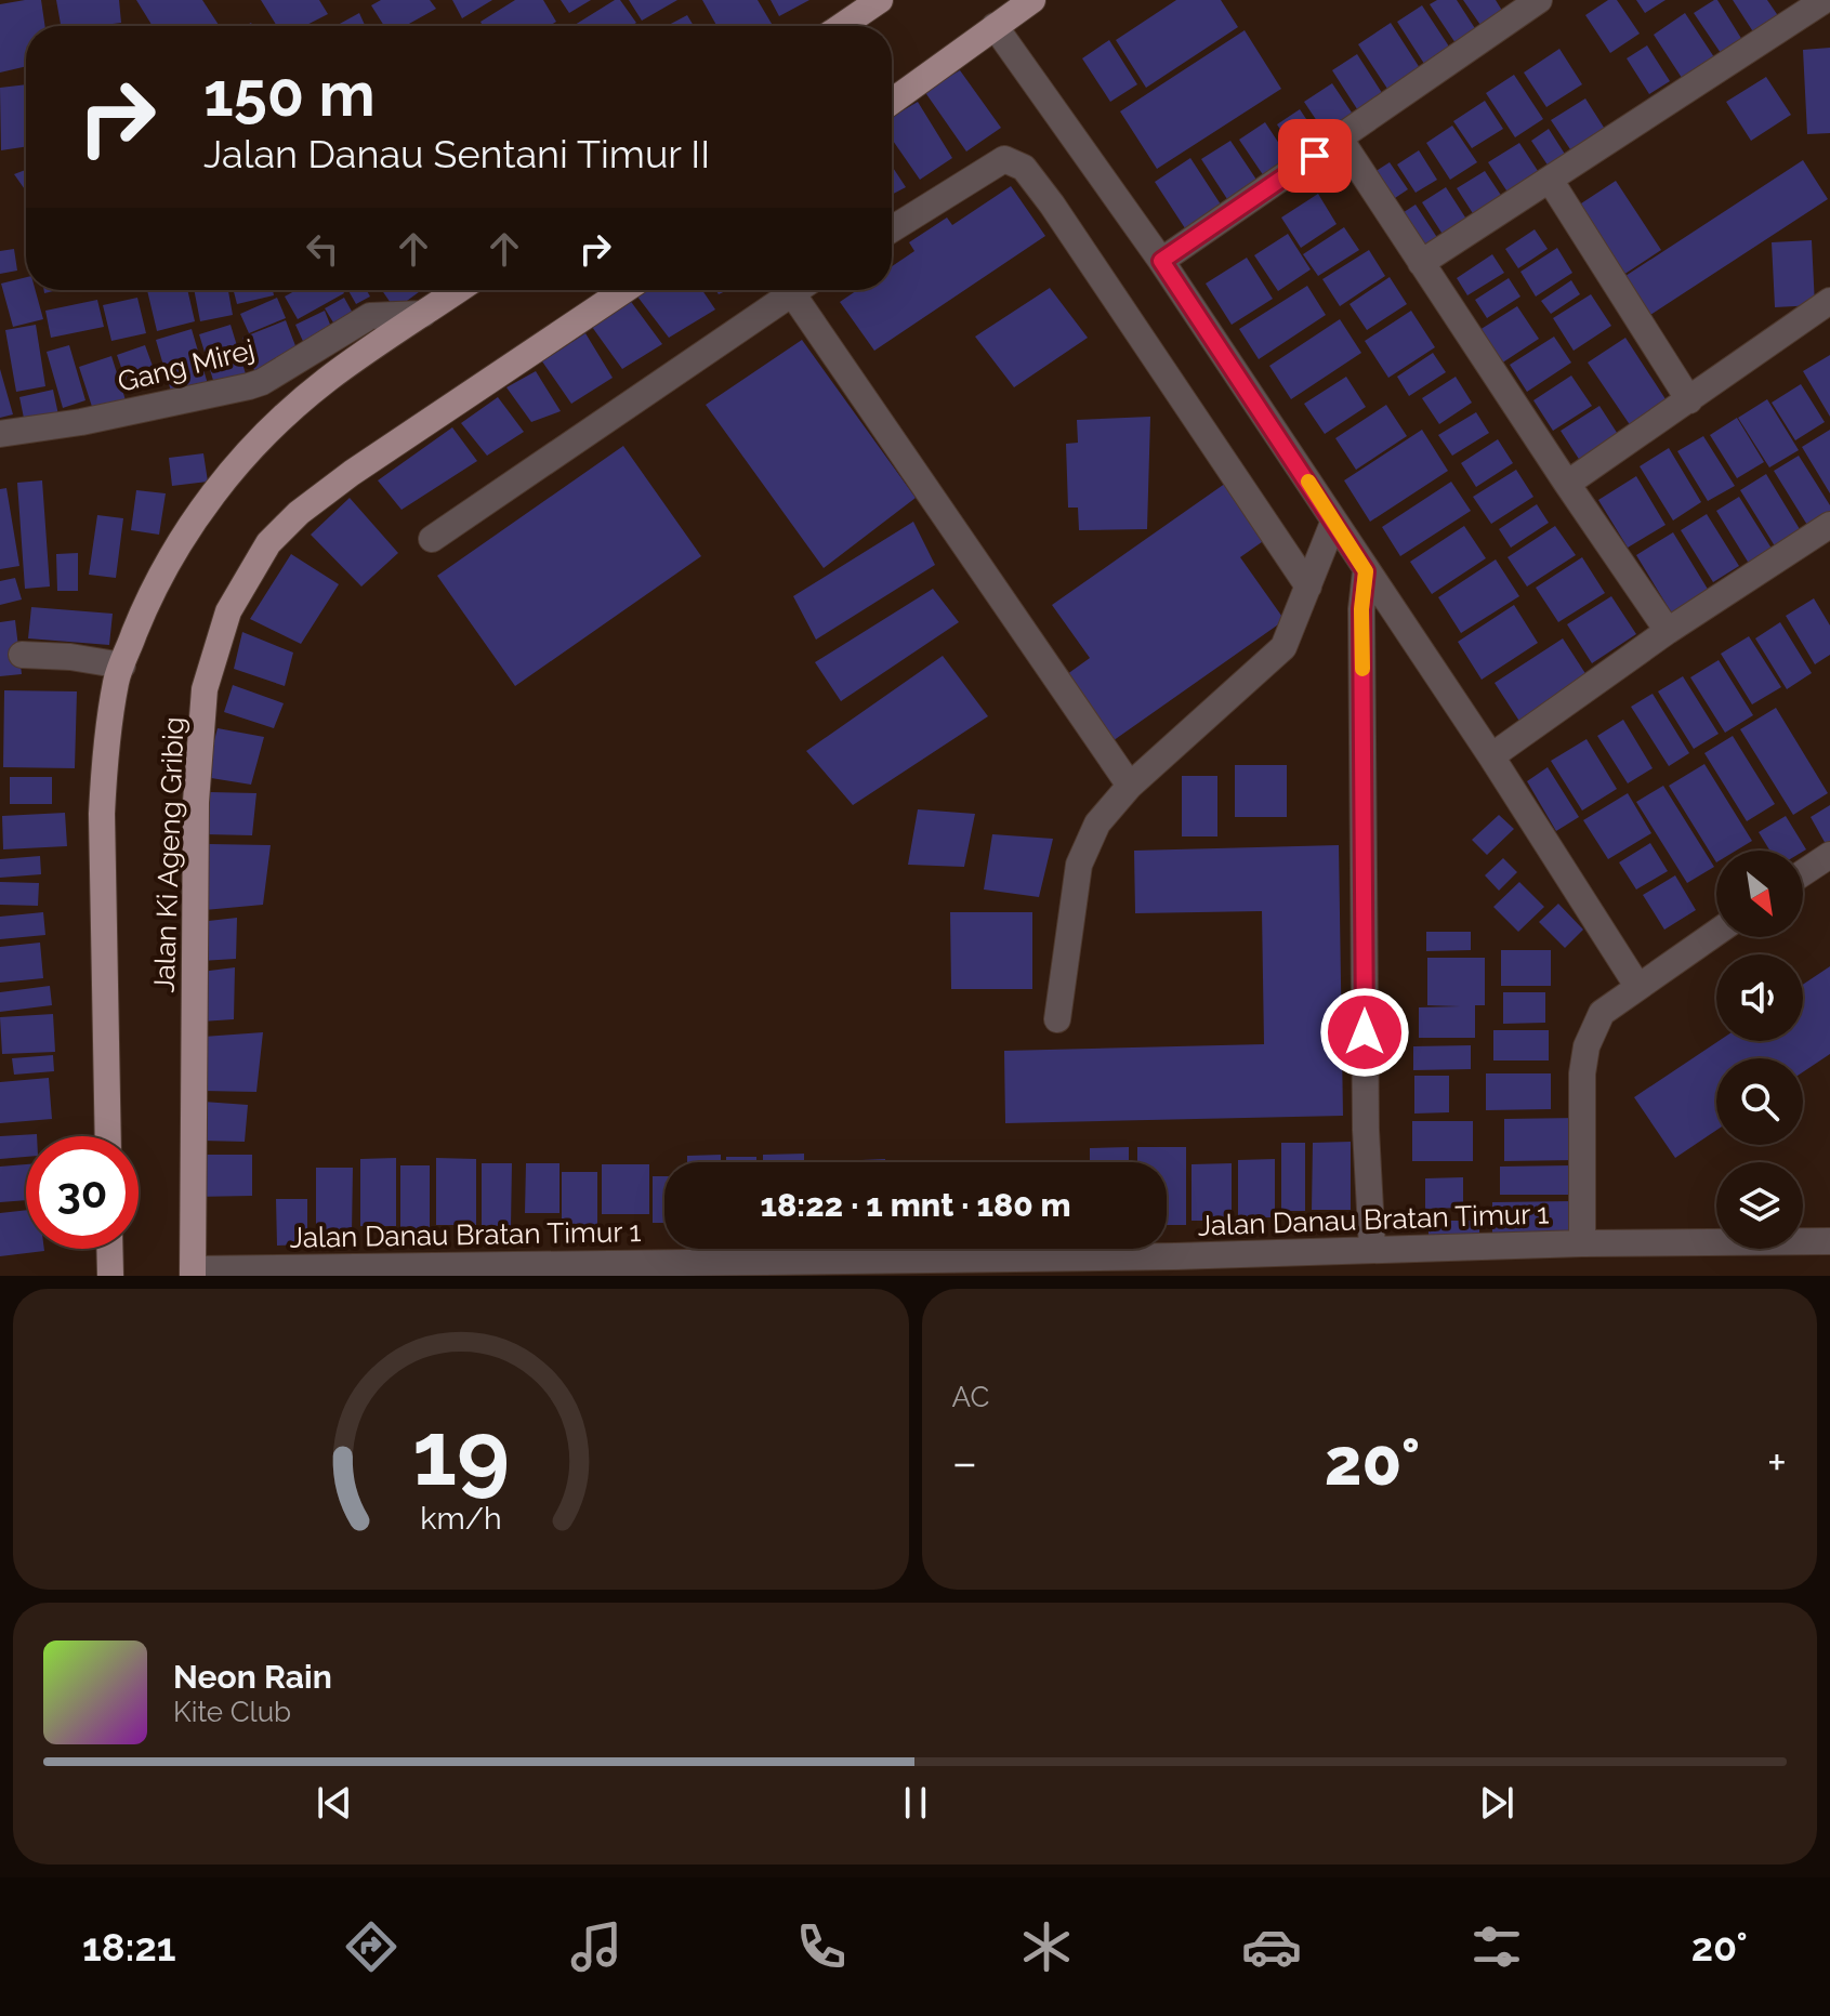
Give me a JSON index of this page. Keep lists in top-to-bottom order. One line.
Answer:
{"streets":{"main road":["Jalan Ki Ageng Gribig"],"street":["Gang Mirej","Jalan Danau Bratan Timur 1"]},"crossings":[["Gang Mirej","Jalan Ki Ageng Gribig"],["Jalan Ki Ageng Gribig","Jalan Danau Bratan Timur 1"]],"north":"bottom right","page":{"turn":["150 m","Jalan Danau Sentani Timur II"],"limit":"30","trip":"18:22 · 1 mnt · 180 m","tile":"AC","heat":["−","20°","+"],"song":["Neon Rain","Kite Club"],"tabs":["18:21","20°"],"gauge":["19","km/h"]}}
